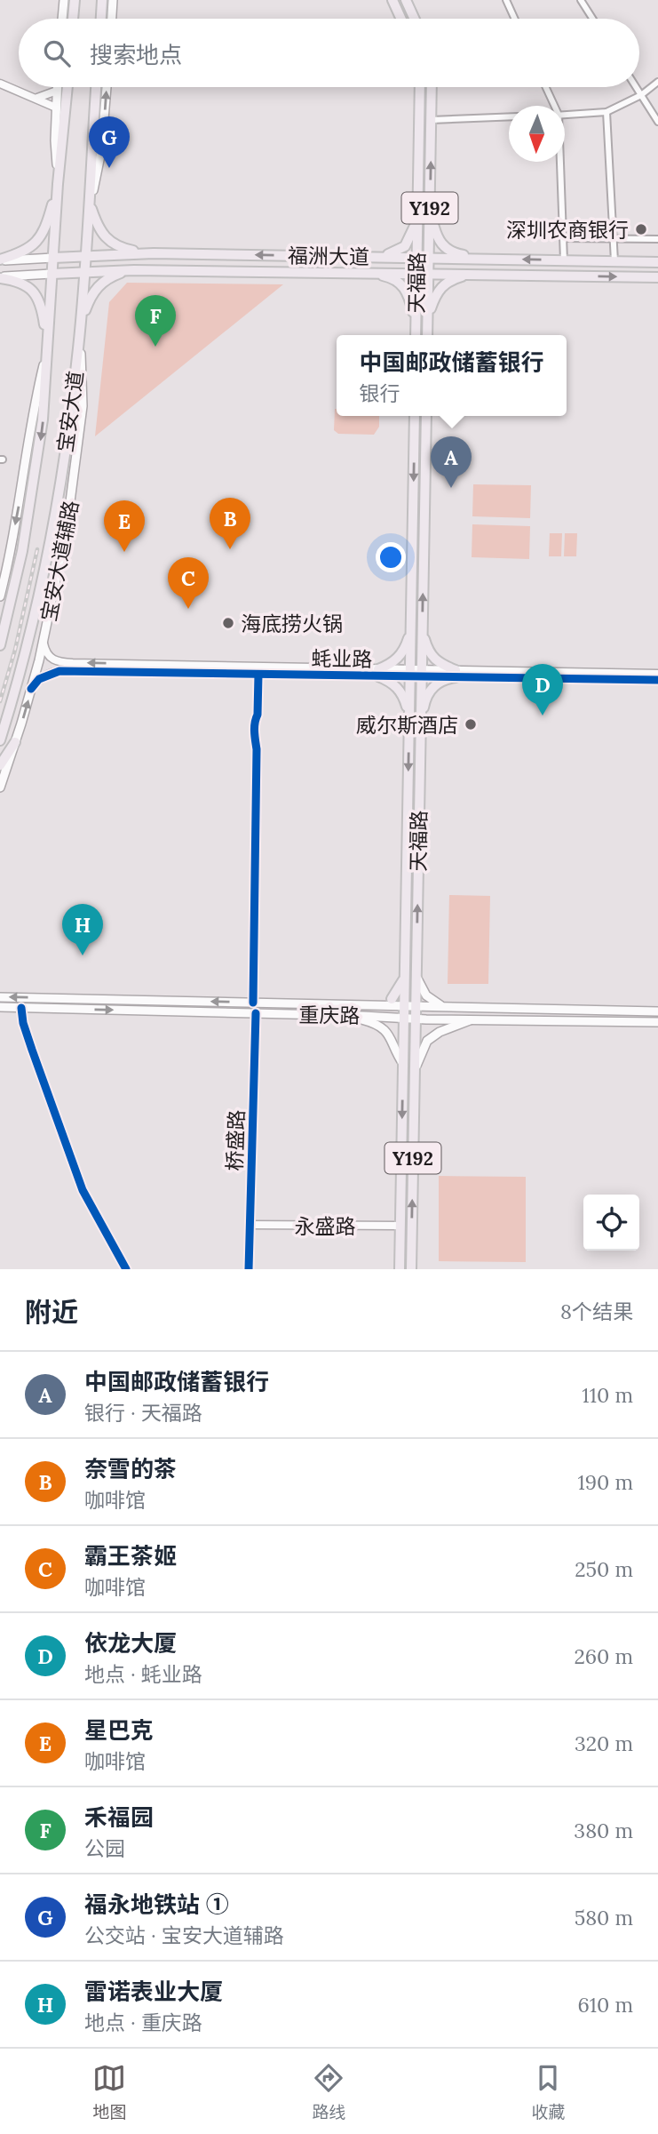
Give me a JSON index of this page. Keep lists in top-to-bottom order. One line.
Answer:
{"streets":{"main road":["Y192","福洲大道","天福路","宝安大道","宝安大道辅路","重庆路"],"street":["蚝业路","桥盛路","永盛路"]},"crossings":[["Y192","天福路"],["Y192","重庆路"],["福洲大道","天福路"],["福洲大道","宝安大道"],["天福路","蚝业路"],["天福路","重庆路"],["天福路","永盛路"],["宝安大道","宝安大道辅路"],["宝安大道辅路","蚝业路"],["重庆路","桥盛路"],["桥盛路","永盛路"]],"places":["深圳农商银行","海底捞火锅","威尔斯酒店"],"north":"bottom","page":{"search":"搜索地点","pins":["G","F","A","B","E","C","D","H"],"popup":["中国邮政储蓄银行","银行"],"heading":["附近","8个结果"],"list":[{"mark":"A","name":"中国邮政储蓄银行","note":"银行 · 天福路","value":"110 m"},{"mark":"B","name":"奈雪的茶","note":"咖啡馆","value":"190 m"},{"mark":"C","name":"霸王茶姬","note":"咖啡馆","value":"250 m"},{"mark":"D","name":"依龙大厦","note":"地点 · 蚝业路","value":"260 m"},{"mark":"E","name":"星巴克","note":"咖啡馆","value":"320 m"},{"mark":"F","name":"禾福园","note":"公园","value":"380 m"},{"mark":"G","name":"福永地铁站 ①","note":"公交站 · 宝安大道辅路","value":"580 m"},{"mark":"H","name":"雷诺表业大厦","note":"地点 · 重庆路","value":"610 m"}],"nav":["地图","路线","收藏"]}}
